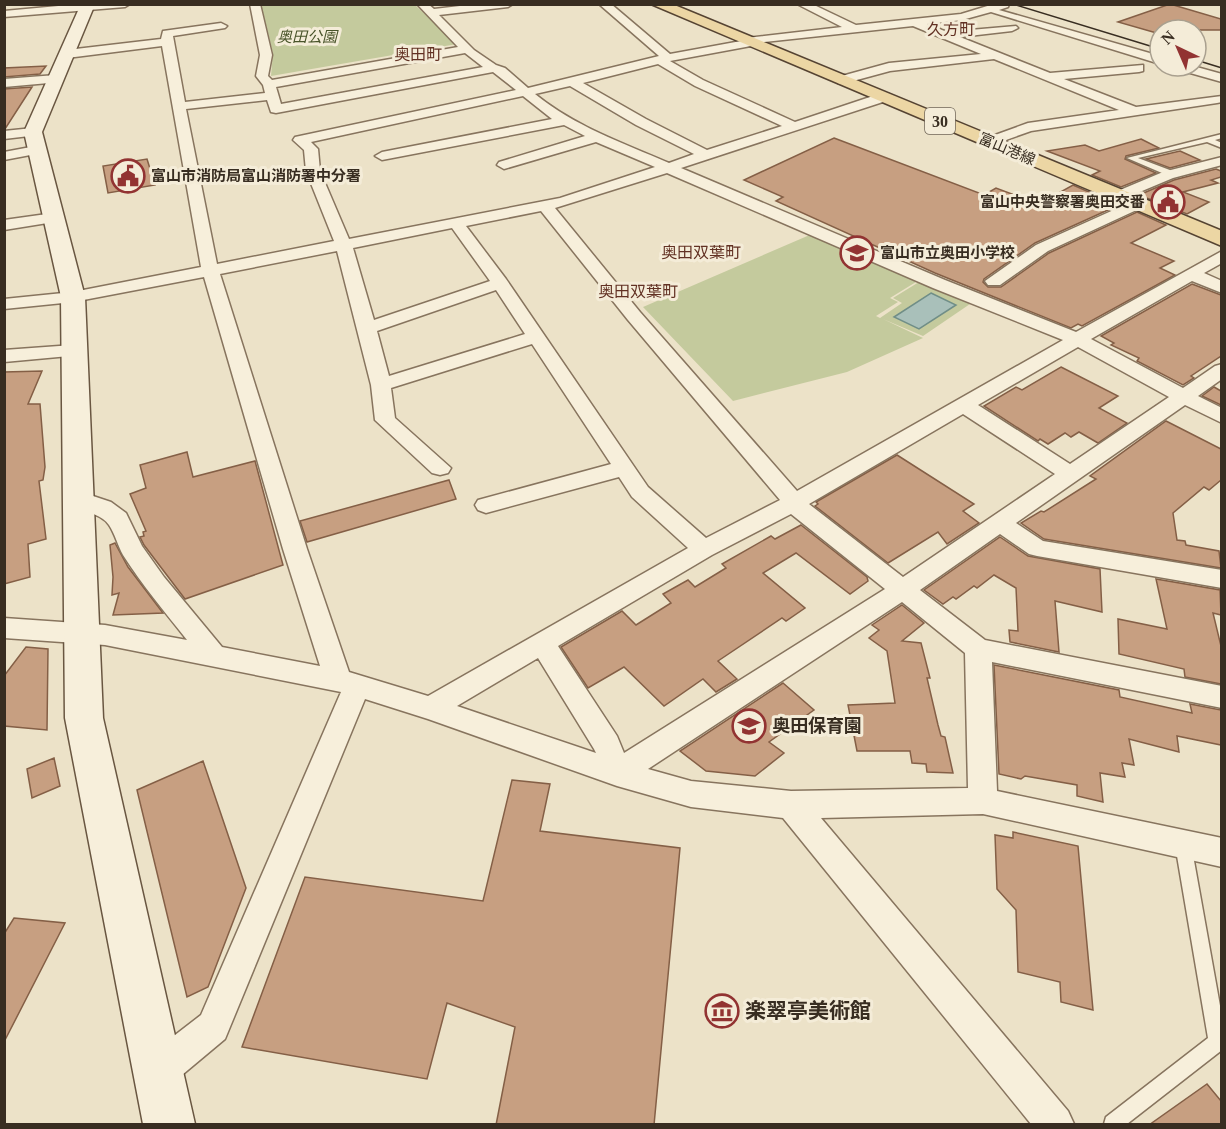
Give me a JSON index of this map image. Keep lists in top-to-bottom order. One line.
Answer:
{"streets":{"main road":["30","富山港線"]},"districts":["久方町","奥田町","奥田双葉町","奥田双葉町"],"parks":["奥田公園"],"places":{"public building":["富山市消防局富山消防署中分署","富山中央警察署奥田交番"],"school or university":["富山市立奥田小学校","奥田保育園"],"museum":["楽翠亭美術館"]},"north":"top left"}
